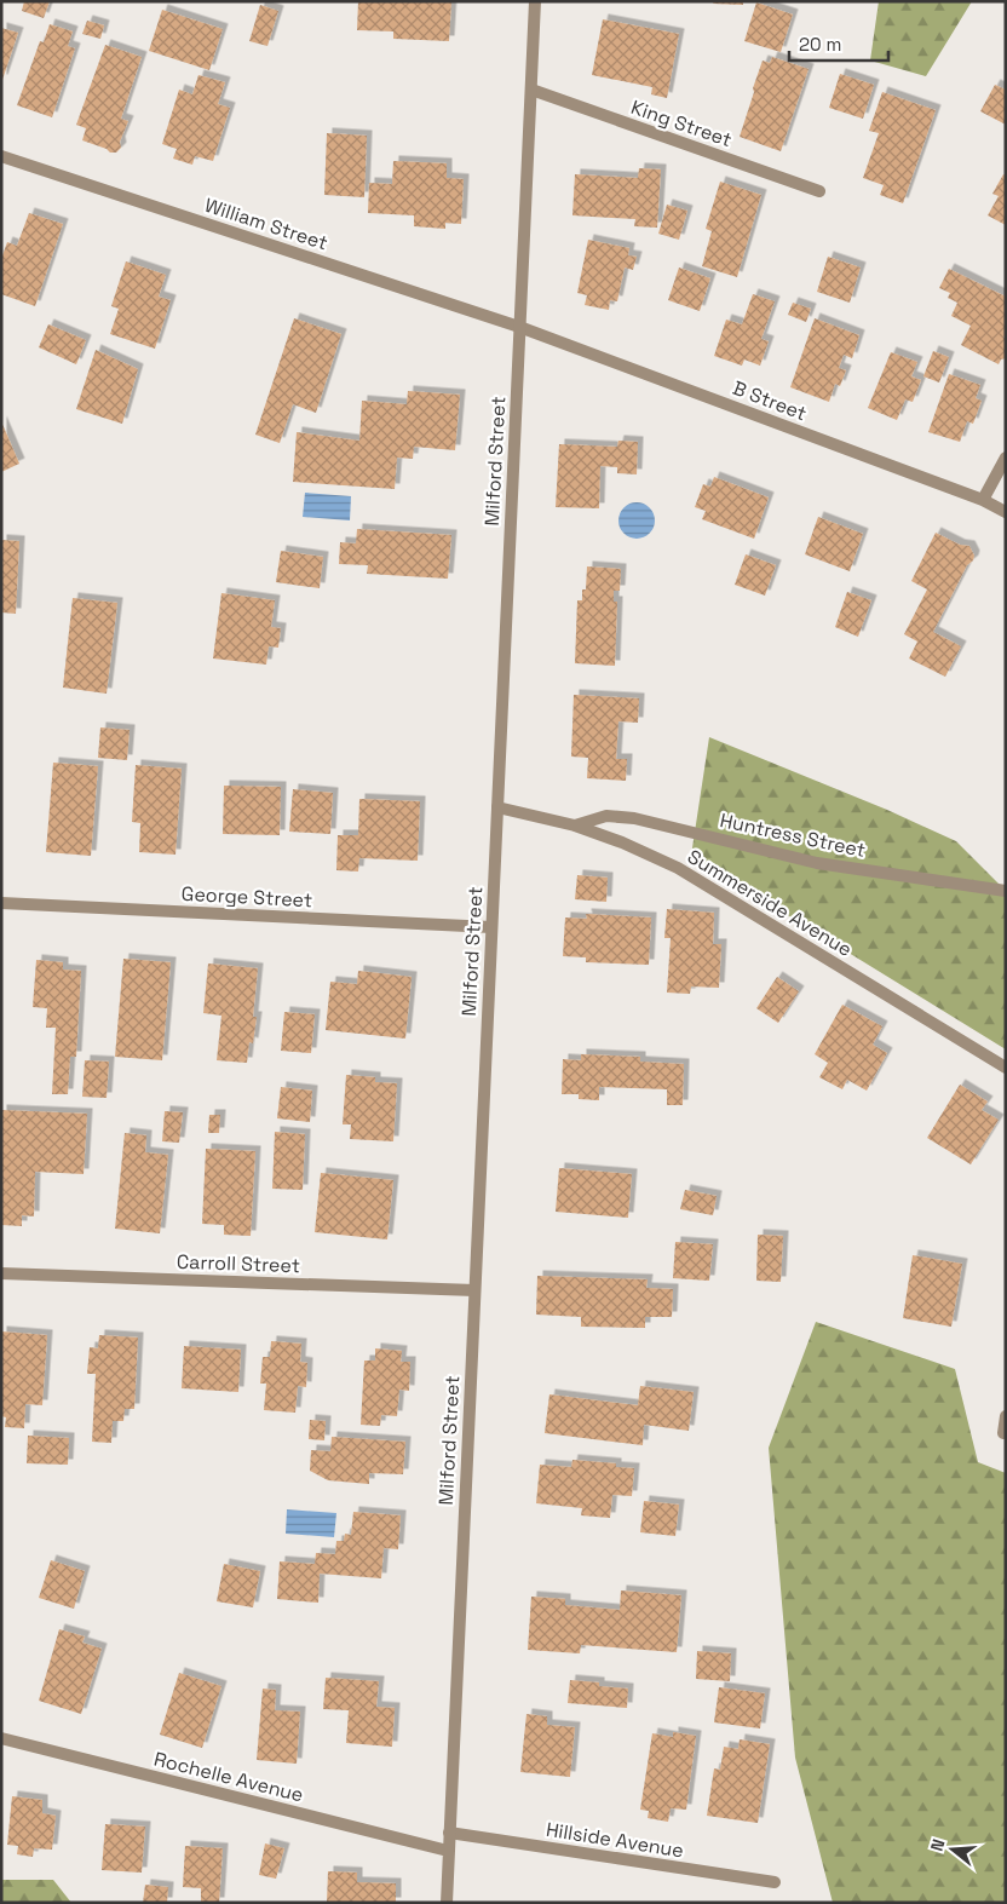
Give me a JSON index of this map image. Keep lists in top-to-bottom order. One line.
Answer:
{"streets":{"street":["King Street","William Street","B Street","Milford Street","Huntress Street","George Street","Summerside Avenue","Carroll Street","Rochelle Avenue","Hillside Avenue"]},"crossings":[["King Street","Milford Street"],["William Street","B Street"],["William Street","Milford Street"],["B Street","Milford Street"],["Milford Street","George Street"],["Milford Street","Summerside Avenue"],["Milford Street","Carroll Street"],["Milford Street","Rochelle Avenue"],["Milford Street","Hillside Avenue"],["Huntress Street","Summerside Avenue"]],"scale_bar":"20 m","north":"left"}
